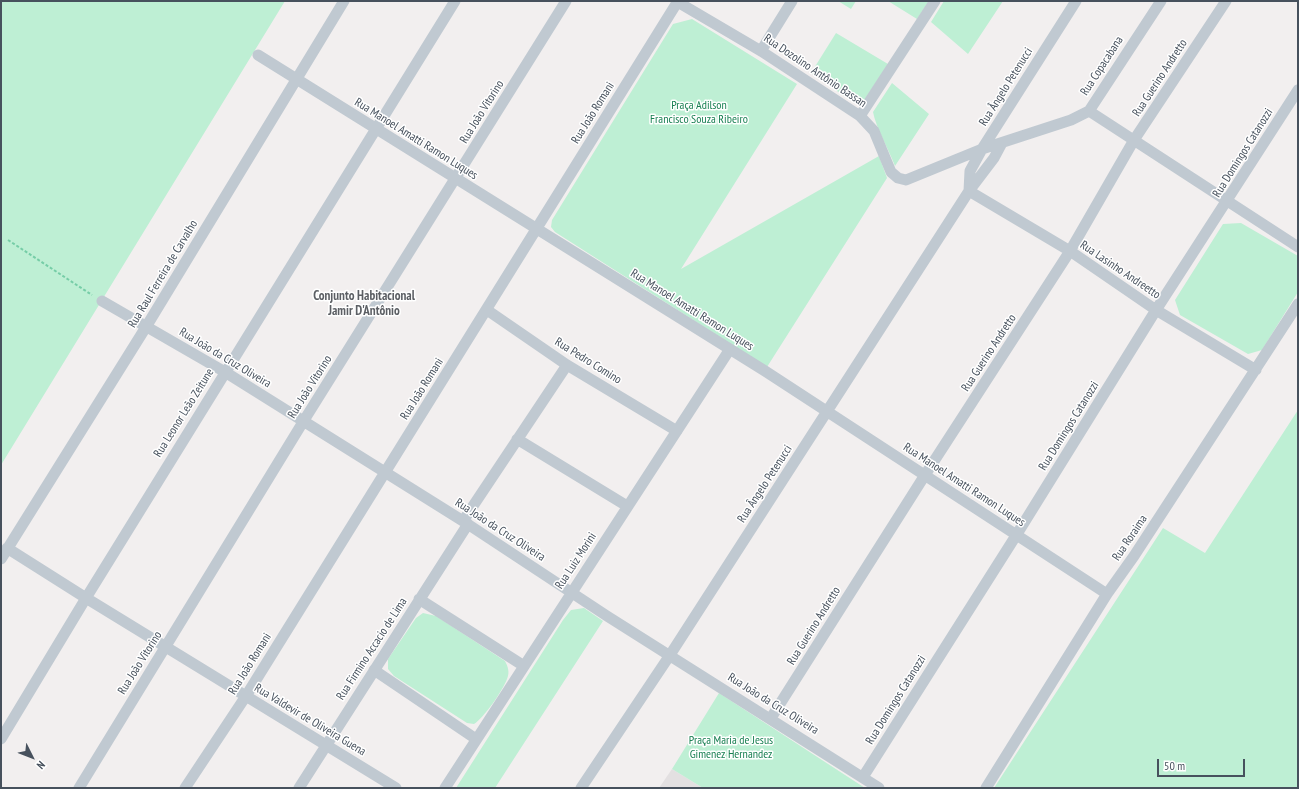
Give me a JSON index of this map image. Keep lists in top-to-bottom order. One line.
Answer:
{"streets":{"street":["Rua Copacabana","Rua Dozolino Antônio Bassan","Rua Guerino Andretto","Rua Ângelo Petenucci","Rua João Vitorino","Rua João Romani","Rua Manoel Amatti Ramon Luques","Rua Domingos Catanozzi","Rua Lasinho Andreetto","Rua Raul Ferreira de Carvalho","Rua João da Cruz Oliveira","Rua Pedro Comino","Rua Leonor Leão Zeitune","Rua Roraima","Rua Luiz Morini","Rua Firmino Accacio de Lima","Rua Valdevir de Oliveira Guena"]},"crossings":[["Rua Copacabana","Rua Dozolino Antônio Bassan"],["Rua Copacabana","Rua Ângelo Petenucci"],["Rua Dozolino Antônio Bassan","Rua Ângelo Petenucci"],["Rua Dozolino Antônio Bassan","Rua João Romani"],["Rua Guerino Andretto","Rua Manoel Amatti Ramon Luques"],["Rua Guerino Andretto","Rua Lasinho Andreetto"],["Rua Guerino Andretto","Rua João da Cruz Oliveira"],["Rua Ângelo Petenucci","Rua Manoel Amatti Ramon Luques"],["Rua Ângelo Petenucci","Rua Lasinho Andreetto"],["Rua Ângelo Petenucci","Rua João da Cruz Oliveira"],["Rua João Vitorino","Rua Manoel Amatti Ramon Luques"],["Rua João Vitorino","Rua João da Cruz Oliveira"],["Rua João Vitorino","Rua Valdevir de Oliveira Guena"],["Rua João Romani","Rua Manoel Amatti Ramon Luques"],["Rua João Romani","Rua João da Cruz Oliveira"],["Rua João Romani","Rua Pedro Comino"],["Rua João Romani","Rua Valdevir de Oliveira Guena"],["Rua Manoel Amatti Ramon Luques","Rua Domingos Catanozzi"],["Rua Manoel Amatti Ramon Luques","Rua Raul Ferreira de Carvalho"],["Rua Manoel Amatti Ramon Luques","Rua Leonor Leão Zeitune"],["Rua Manoel Amatti Ramon Luques","Rua Roraima"],["Rua Manoel Amatti Ramon Luques","Rua Luiz Morini"],["Rua Domingos Catanozzi","Rua Lasinho Andreetto"],["Rua Domingos Catanozzi","Rua João da Cruz Oliveira"],["Rua Lasinho Andreetto","Rua Roraima"],["Rua Raul Ferreira de Carvalho","Rua João da Cruz Oliveira"],["Rua Raul Ferreira de Carvalho","Rua Valdevir de Oliveira Guena"],["Rua João da Cruz Oliveira","Rua Leonor Leão Zeitune"],["Rua João da Cruz Oliveira","Rua Luiz Morini"],["Rua João da Cruz Oliveira","Rua Firmino Accacio de Lima"],["Rua Pedro Comino","Rua Luiz Morini"],["Rua Pedro Comino","Rua Firmino Accacio de Lima"],["Rua Leonor Leão Zeitune","Rua Valdevir de Oliveira Guena"],["Rua Firmino Accacio de Lima","Rua Valdevir de Oliveira Guena"]],"districts":["Conjunto Habitacional Jamir D'Antônio"],"parks":["Praça Adilson Francisco Souza Ribeiro","Praça Maria de Jesus Gimenez Hernandez"],"scale_bar":"50 m","north":"bottom right"}
